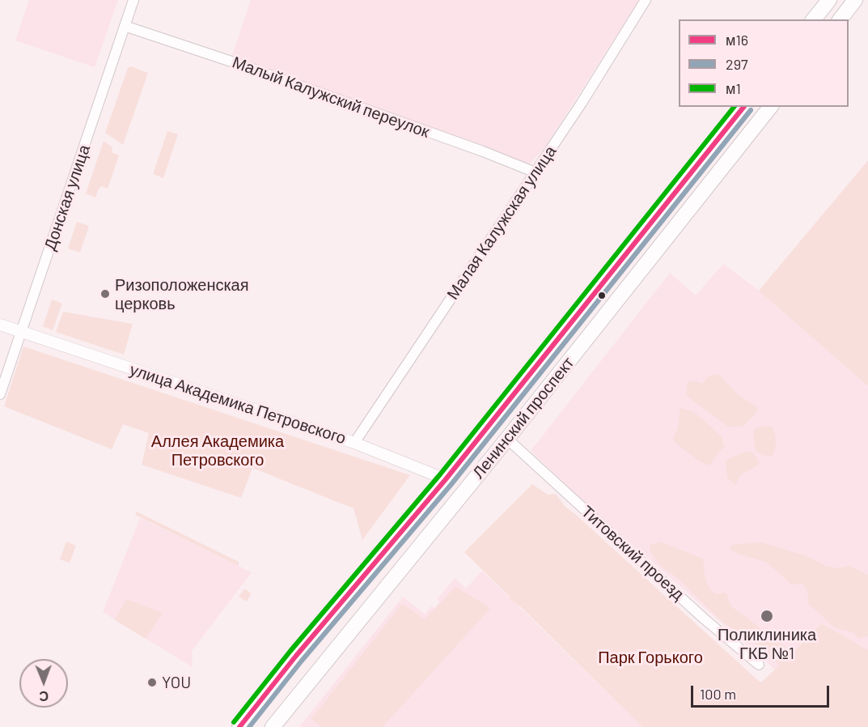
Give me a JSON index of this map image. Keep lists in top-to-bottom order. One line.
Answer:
{"streets":{"main road":["Ленинский проспект"],"street":["Малый Калужский переулок","Донская улица","Малая Калужская улица","улица Академика Петровского","Титовский проезд"]},"crossings":[["Малый Калужский переулок","Донская улица"],["Малый Калужский переулок","Малая Калужская улица"],["Донская улица","улица Академика Петровского"],["Малая Калужская улица","улица Академика Петровского"],["улица Академика Петровского","Ленинский проспект"],["Ленинский проспект","Титовский проезд"]],"parks":["Аллея Академика Петровского","Парк Горького"],"places":["Ризоположенская церковь","Поликлиника ГКБ №1","YOU"],"lines":["transit line м16","transit line м1","transit line 297"],"legend":["м16","297","м1"],"scale_bar":"100 m","north":"bottom"}
